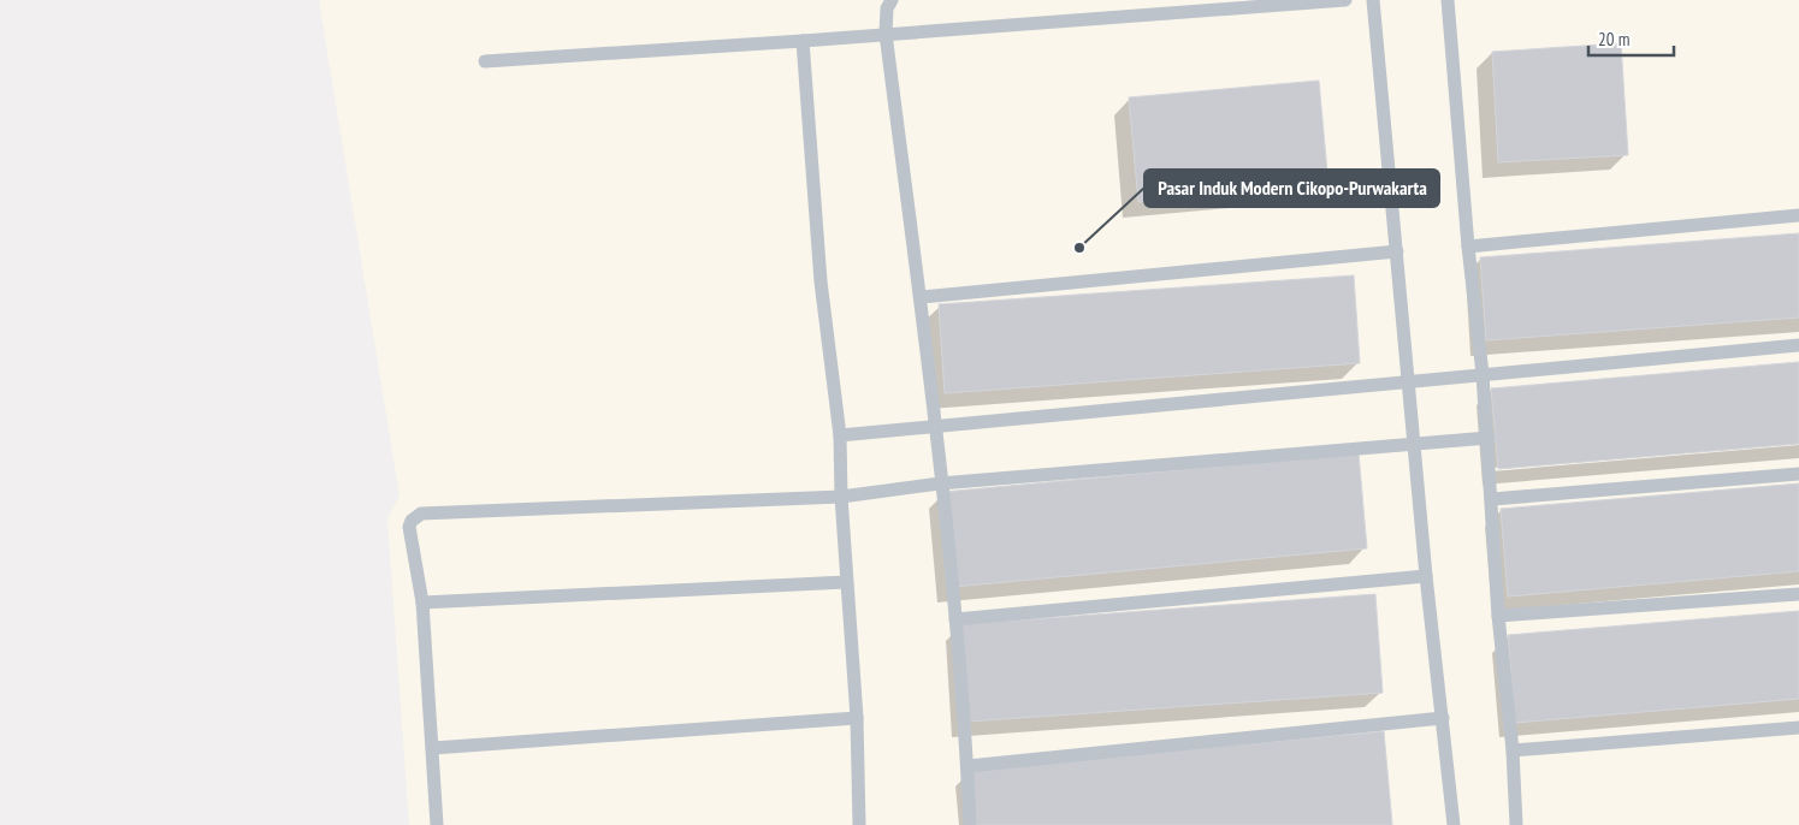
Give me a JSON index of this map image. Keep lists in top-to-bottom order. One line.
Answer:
{"places":["Pasar Induk Modern Cikopo-Purwakarta"],"scale_bar":"20 m"}
